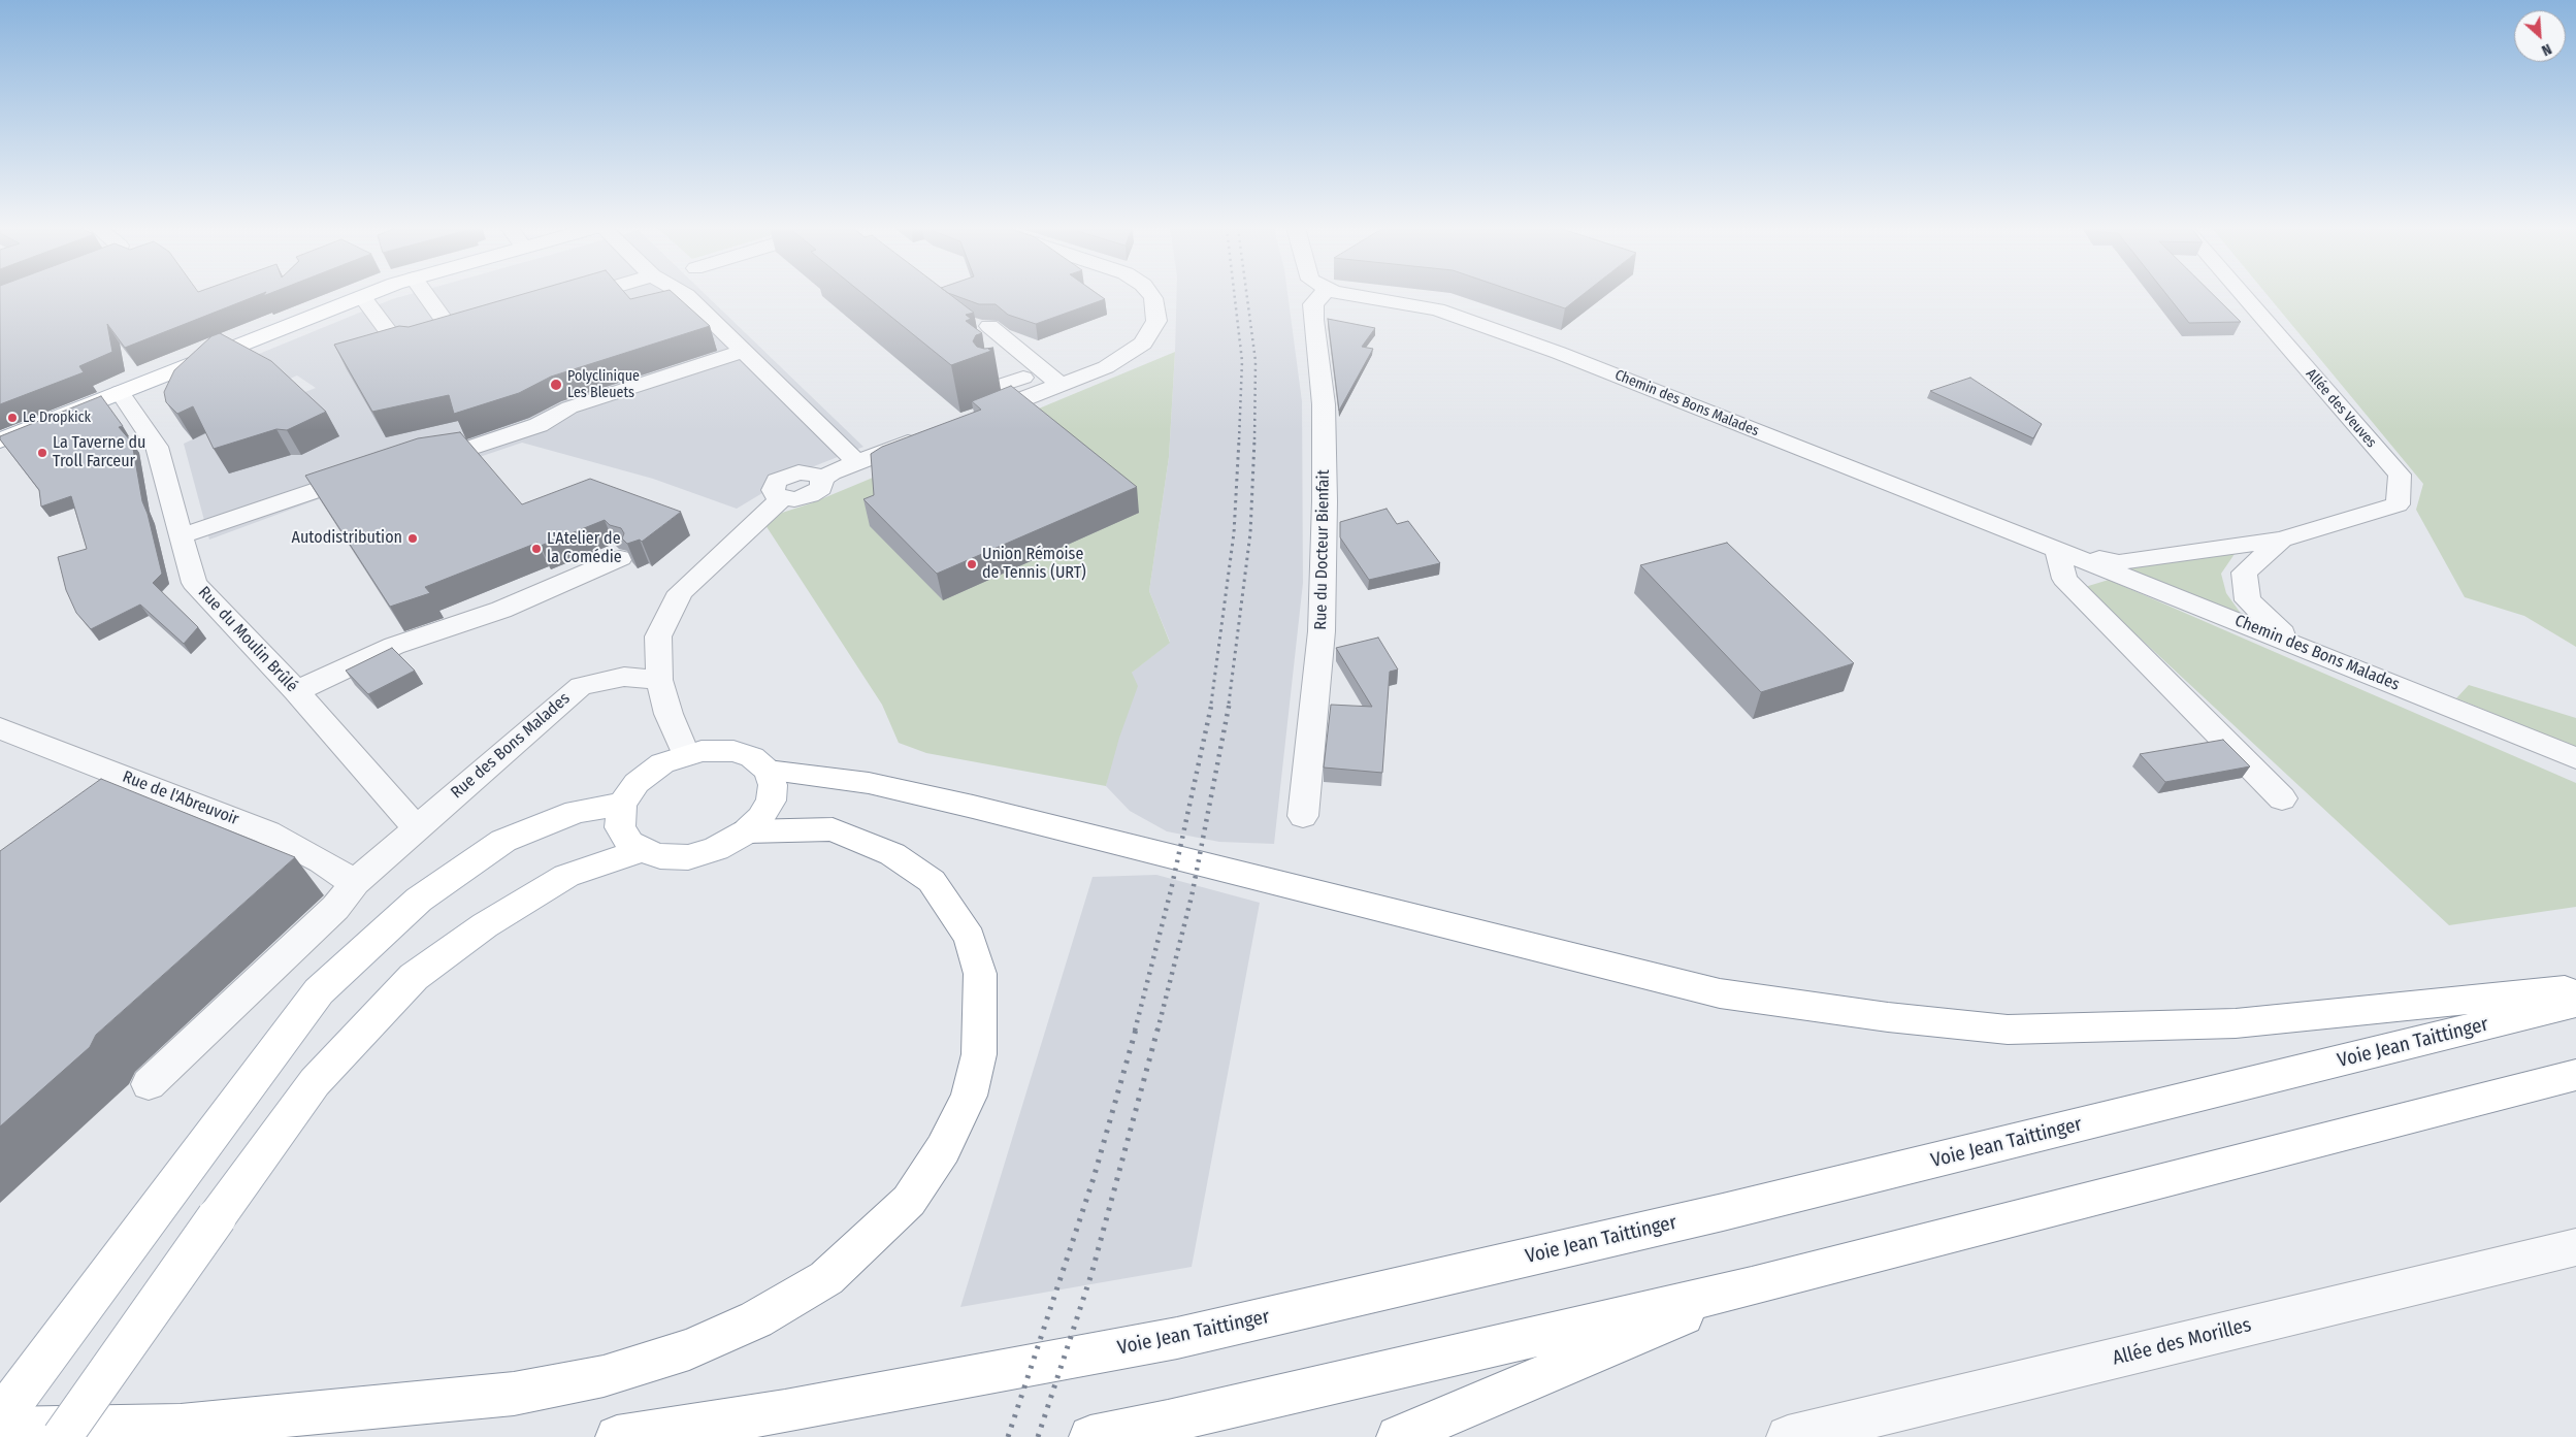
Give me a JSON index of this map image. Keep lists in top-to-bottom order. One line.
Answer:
{"streets":{"main road":["Voie Jean Taittinger"],"street":["Chemin des Bons Malades","Allée des Veuves","Rue du Docteur Bienfait","Rue du Moulin Brûlé","Rue des Bons Malades","Rue de l'Abreuvoir","Allée des Morilles"]},"crossings":[["Chemin des Bons Malades","Allée des Veuves"],["Rue du Moulin Brûlé","Rue des Bons Malades"]],"places":["Polyclinique Les Bleuets","Le Dropkick","La Taverne du Troll Farceur","Autodistribution","L'Atelier de la Comédie","Union Rémoise de Tennis (URT)"],"north":"bottom right"}
